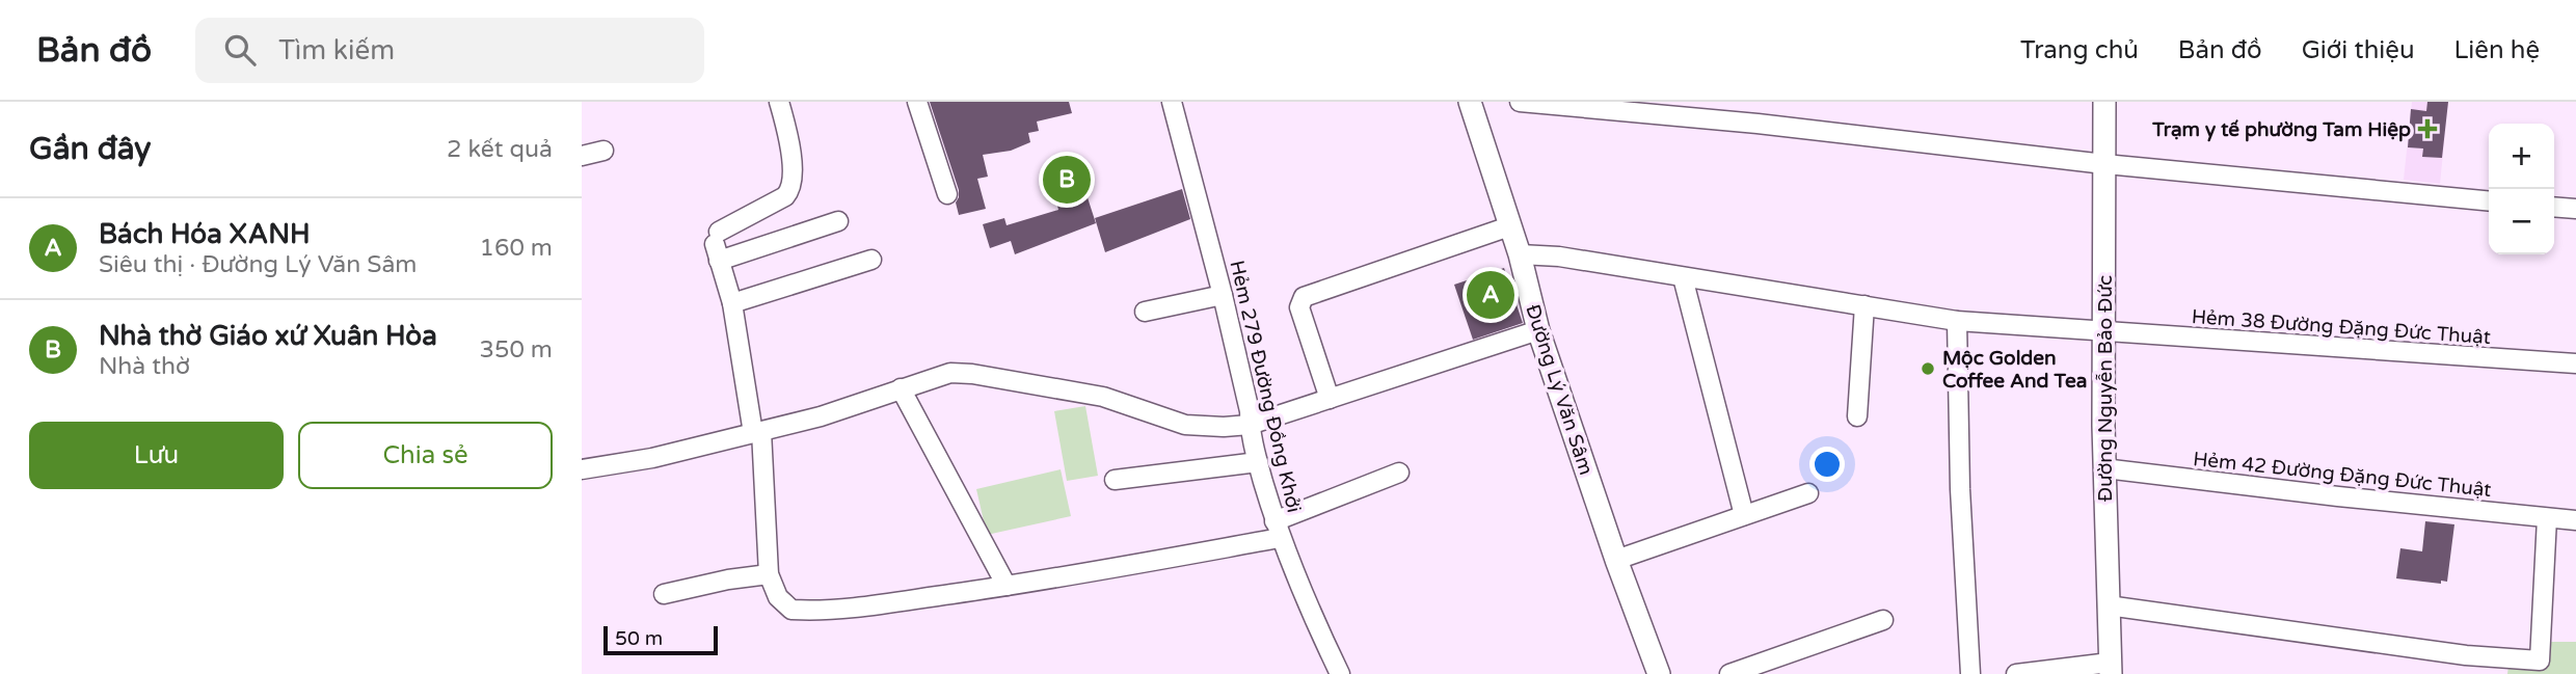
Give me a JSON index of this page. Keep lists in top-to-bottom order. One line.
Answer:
{"streets":{"street":["Hẻm 38 Đường Đặng Đức Thuật","Hẻm 279 Đường Đồng Khởi","Đường Nguyễn Bảo Đức","Đường Lý Văn Sâm","Hẻm 42 Đường Đặng Đức Thuật"]},"crossings":[["Hẻm 38 Đường Đặng Đức Thuật","Đường Nguyễn Bảo Đức"],["Hẻm 38 Đường Đặng Đức Thuật","Đường Lý Văn Sâm"],["Đường Nguyễn Bảo Đức","Hẻm 42 Đường Đặng Đức Thuật"]],"places":{"health":["Trạm y tế phường Tam Hiệp"],"other":["Mộc Golden Coffee And Tea"]},"scale_bar":"50 m","page":{"header":"Bản đồ","search":"Tìm kiếm","nav":["Trang chủ","Bản đồ","Giới thiệu","Liên hệ"],"heading":["Gần đây","2 kết quả"],"map_buttons":["+","−"],"pins":["B","A"],"list":[{"mark":"A","name":"Bách Hóa XANH","note":"Siêu thị · Đường Lý Văn Sâm","value":"160 m"},{"mark":"B","name":"Nhà thờ Giáo xứ Xuân Hòa","note":"Nhà thờ","value":"350 m"}],"buttons":["Lưu","Chia sẻ"],"scale":"50 m"}}
